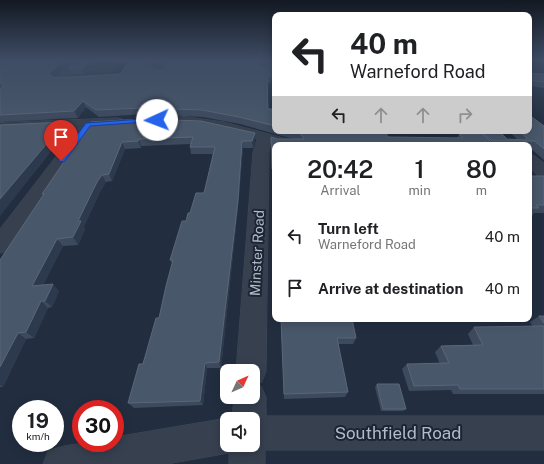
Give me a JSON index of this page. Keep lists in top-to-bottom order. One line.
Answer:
{"streets":{"street":["Minster Road","Southfield Road"]},"north":"top right","page":{"turn":["40 m","Warneford Road"],"eta":["20:42","Arrival","1","min","80","m"],"list":[{"name":"Turn left","note":"Warneford Road","value":"40 m"},{"name":"Arrive at destination","value":"40 m"}],"speed":"19 km/h","limit":"30"}}
